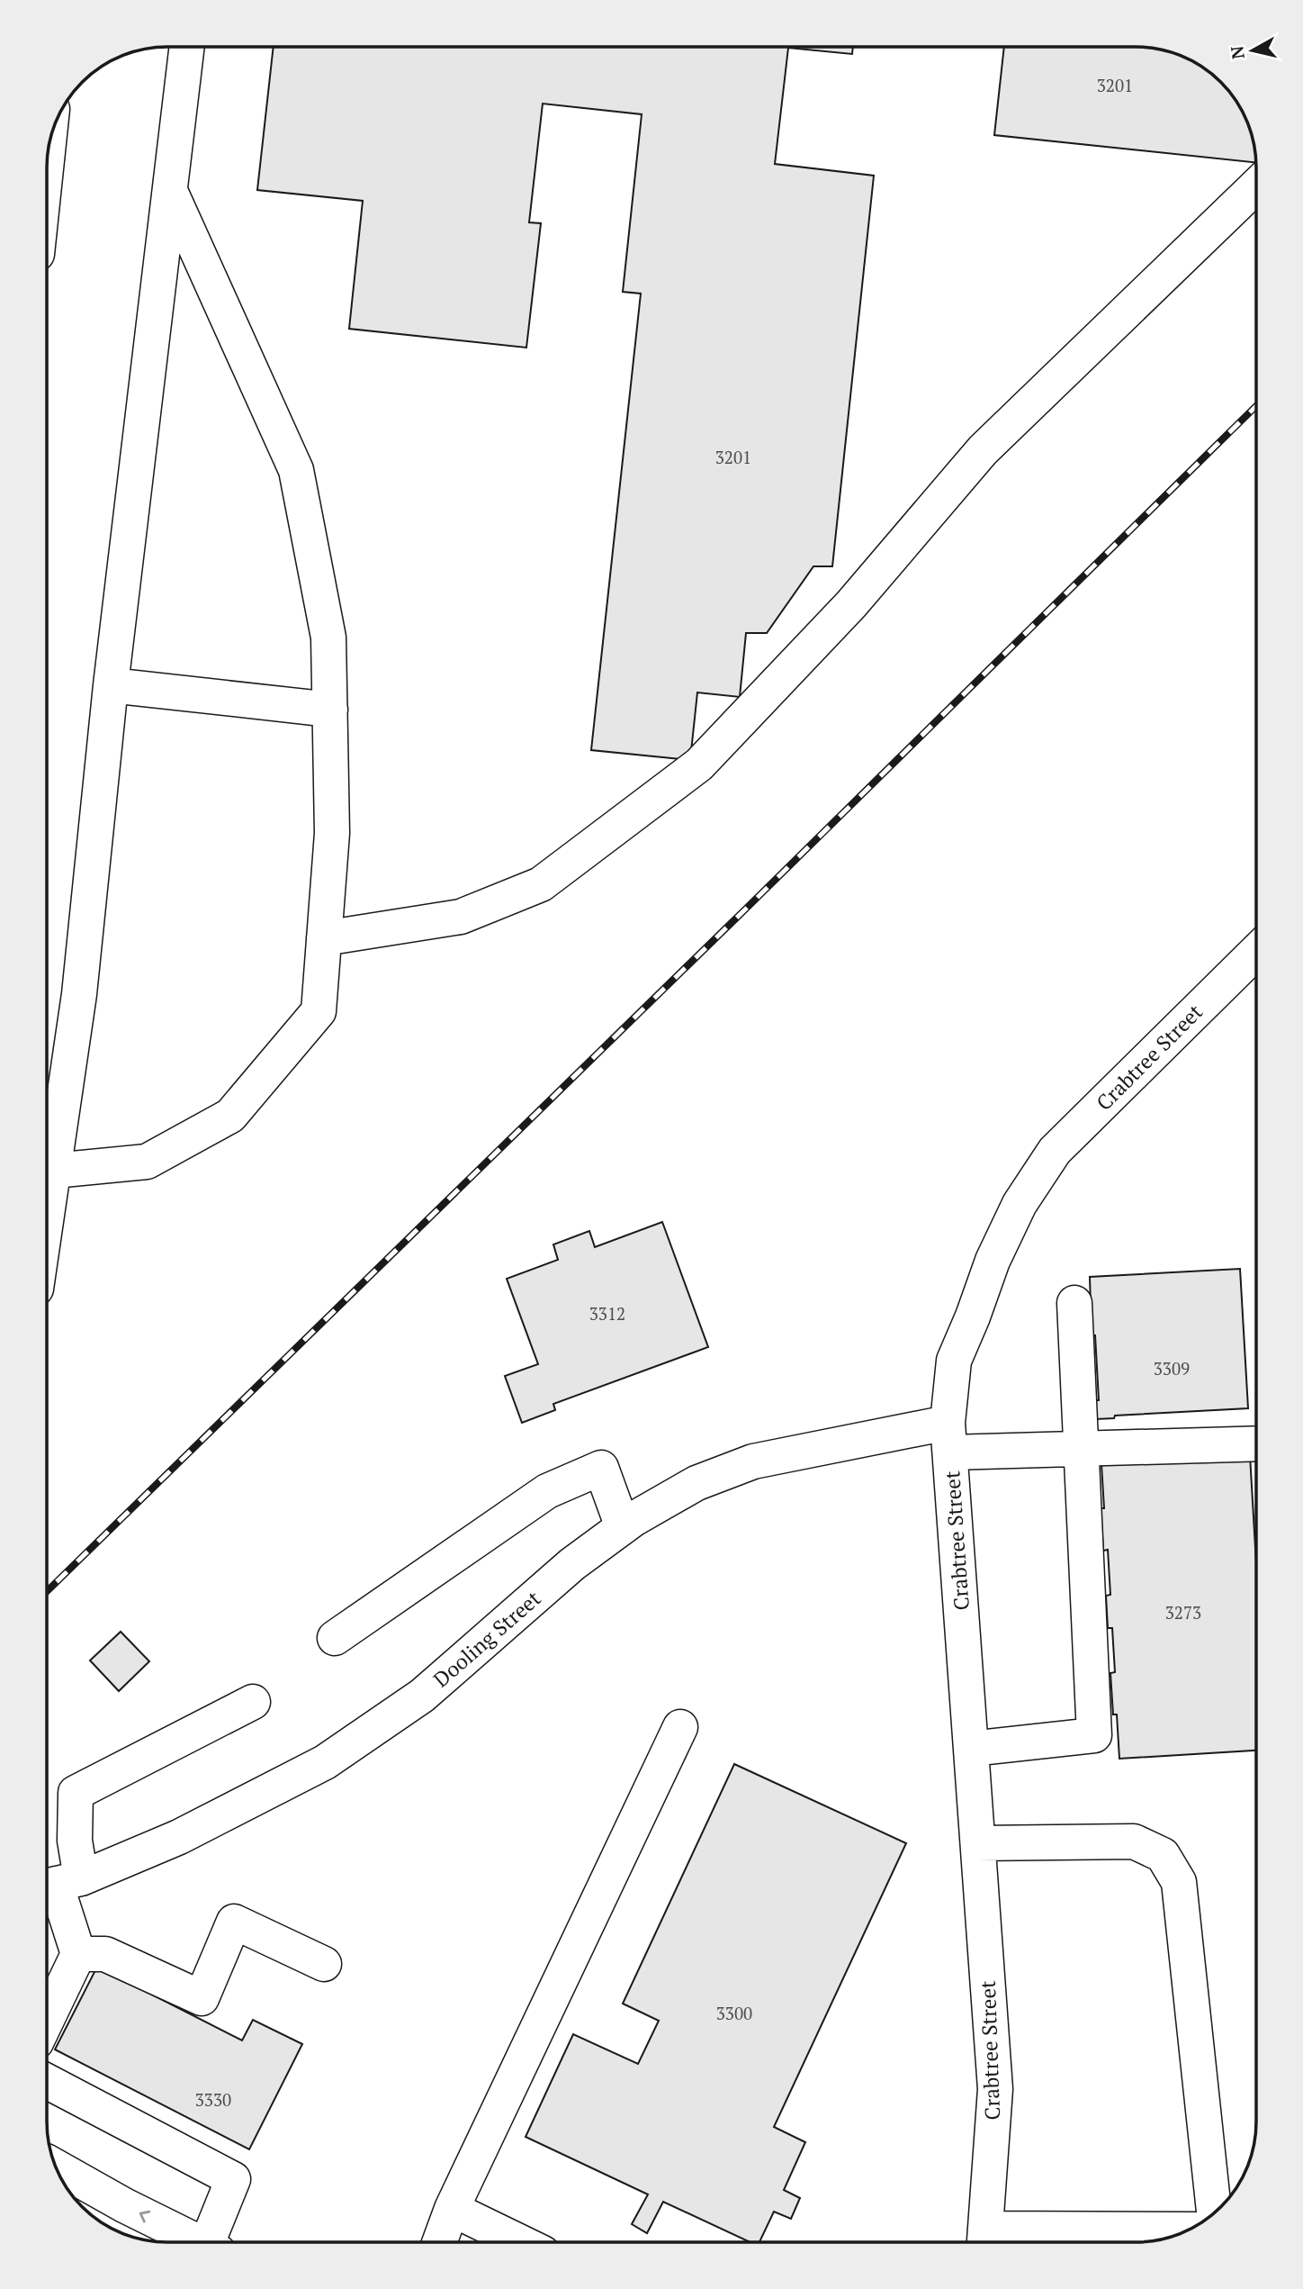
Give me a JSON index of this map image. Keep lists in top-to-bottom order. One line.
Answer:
{"streets":{"street":["Crabtree Street","Dooling Street"]},"crossings":[["Crabtree Street","Dooling Street"]],"house_numbers":["3201","3201","3312","3309","3273","3300","3330"],"north":"left"}
